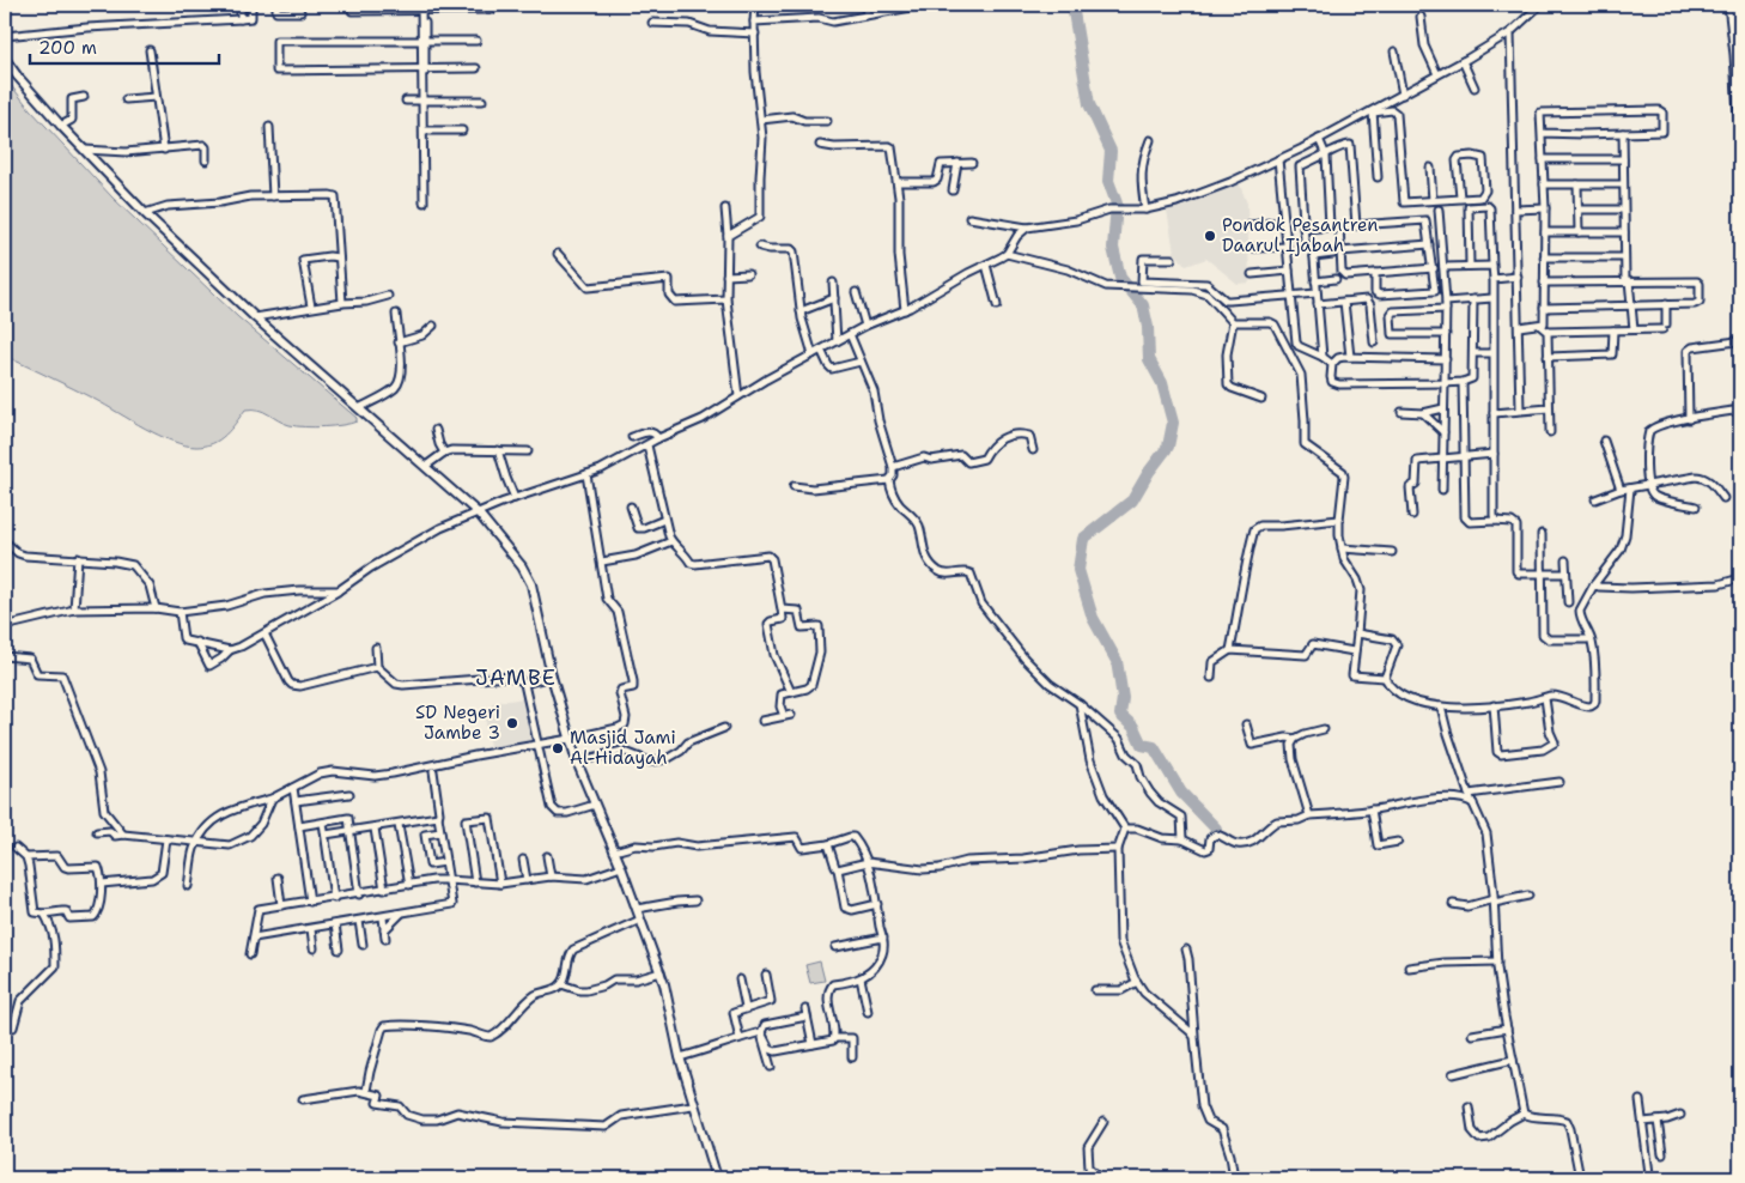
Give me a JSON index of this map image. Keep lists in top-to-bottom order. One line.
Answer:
{"districts":["JAMBE"],"places":["Pondok Pesantren Daarul Ijabah","SD Negeri Jambe 3","Masjid Jami Al-Hidayah"],"scale_bar":"200 m"}
